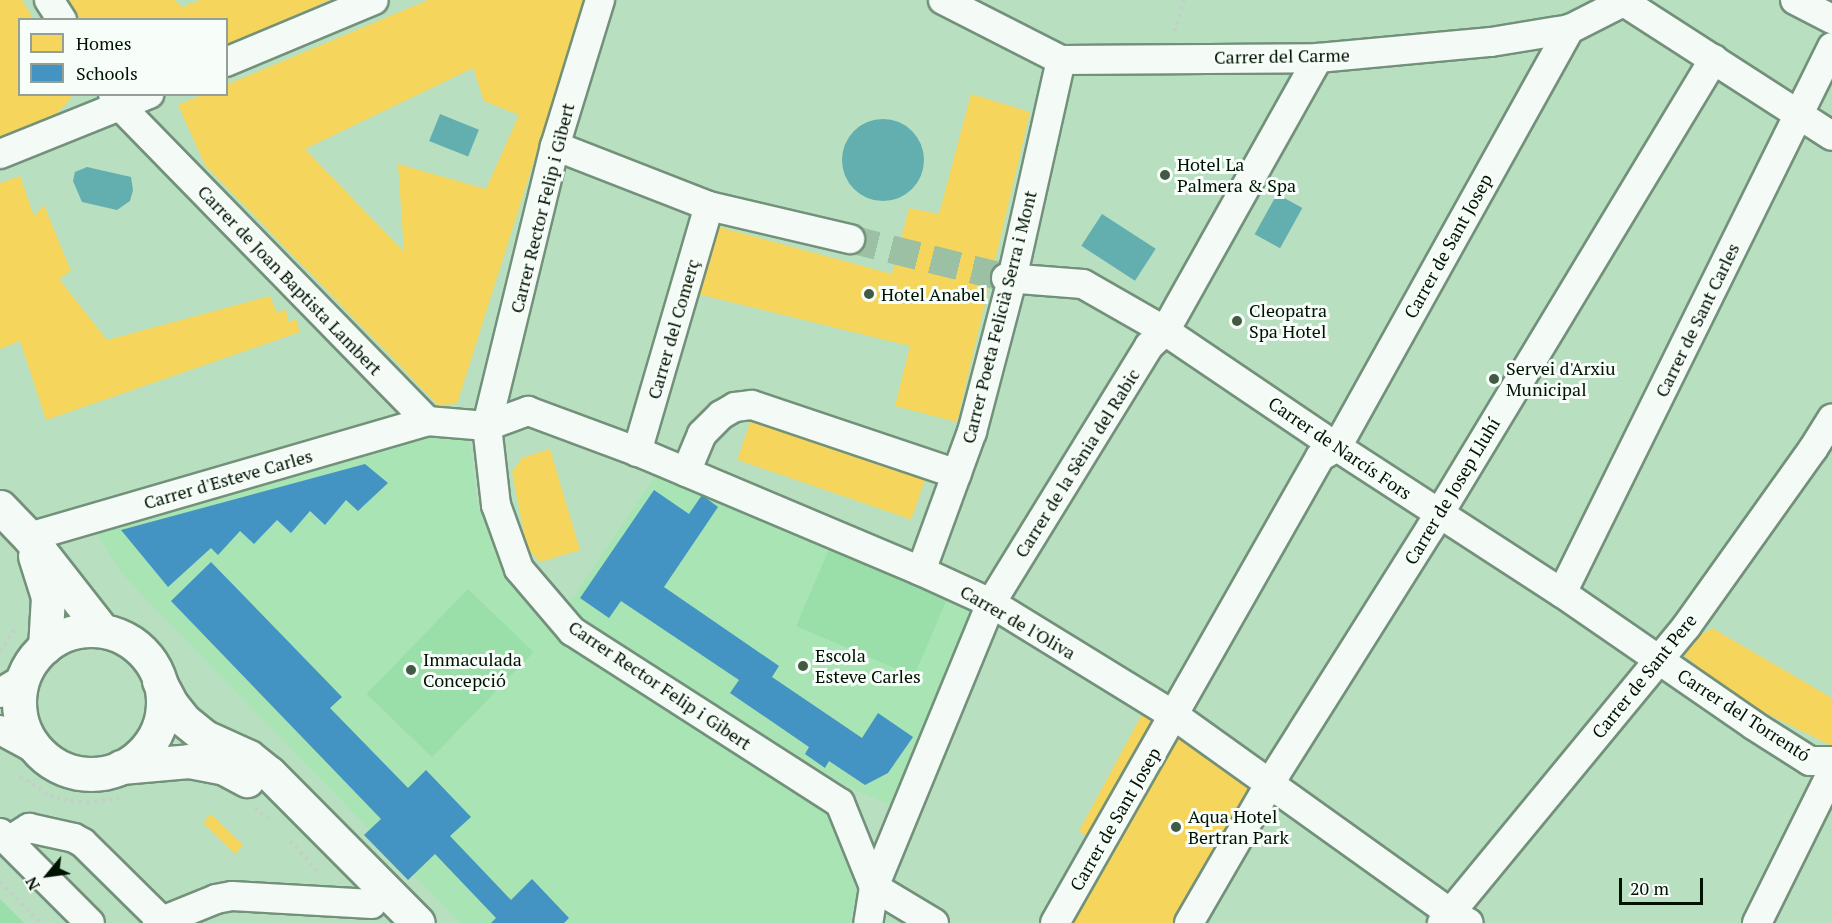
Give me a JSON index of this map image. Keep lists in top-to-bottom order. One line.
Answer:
{"streets":{"street":["Carrer del Carme","Carrer Rector Felip i Gibert","Carrer de Sant Josep","Carrer de Joan Baptista Lambert","Carrer Poeta Felicià Serra i Mont","Carrer de Sant Carles","Carrer del Comerç","Carrer de Narcís Fors","Carrer de la Sènia del Rabic","Carrer d'Esteve Carles","Carrer de Josep Lluhí","Carrer de l'Oliva","Carrer de Sant Pere","Carrer del Torrentó"]},"crossings":[["Carrer del Carme","Carrer de Sant Josep"],["Carrer del Carme","Carrer Poeta Felicià Serra i Mont"],["Carrer del Carme","Carrer de la Sènia del Rabic"],["Carrer Rector Felip i Gibert","Carrer de la Sènia del Rabic"],["Carrer Rector Felip i Gibert","Carrer de l'Oliva"],["Carrer de Sant Josep","Carrer de Narcís Fors"],["Carrer de Sant Josep","Carrer de l'Oliva"],["Carrer de Joan Baptista Lambert","Carrer d'Esteve Carles"],["Carrer Poeta Felicià Serra i Mont","Carrer de Narcís Fors"],["Carrer Poeta Felicià Serra i Mont","Carrer de l'Oliva"],["Carrer de Sant Carles","Carrer de Narcís Fors"],["Carrer del Comerç","Carrer de l'Oliva"],["Carrer de Narcís Fors","Carrer de la Sènia del Rabic"],["Carrer de Narcís Fors","Carrer de Josep Lluhí"],["Carrer de Narcís Fors","Carrer de Sant Pere"],["Carrer de Narcís Fors","Carrer del Torrentó"],["Carrer de la Sènia del Rabic","Carrer de l'Oliva"],["Carrer de Josep Lluhí","Carrer de l'Oliva"],["Carrer de l'Oliva","Carrer de Sant Pere"],["Carrer de Sant Pere","Carrer del Torrentó"]],"places":["Hotel La Palmera & Spa","Hotel Anabel","Cleopatra Spa Hotel","Servei d'Arxiu Municipal","Escola Esteve Carles","Immaculada Concepció","Aqua Hotel Bertran Park"],"legend":["Homes","Schools"],"scale_bar":"20 m","north":"bottom left"}
